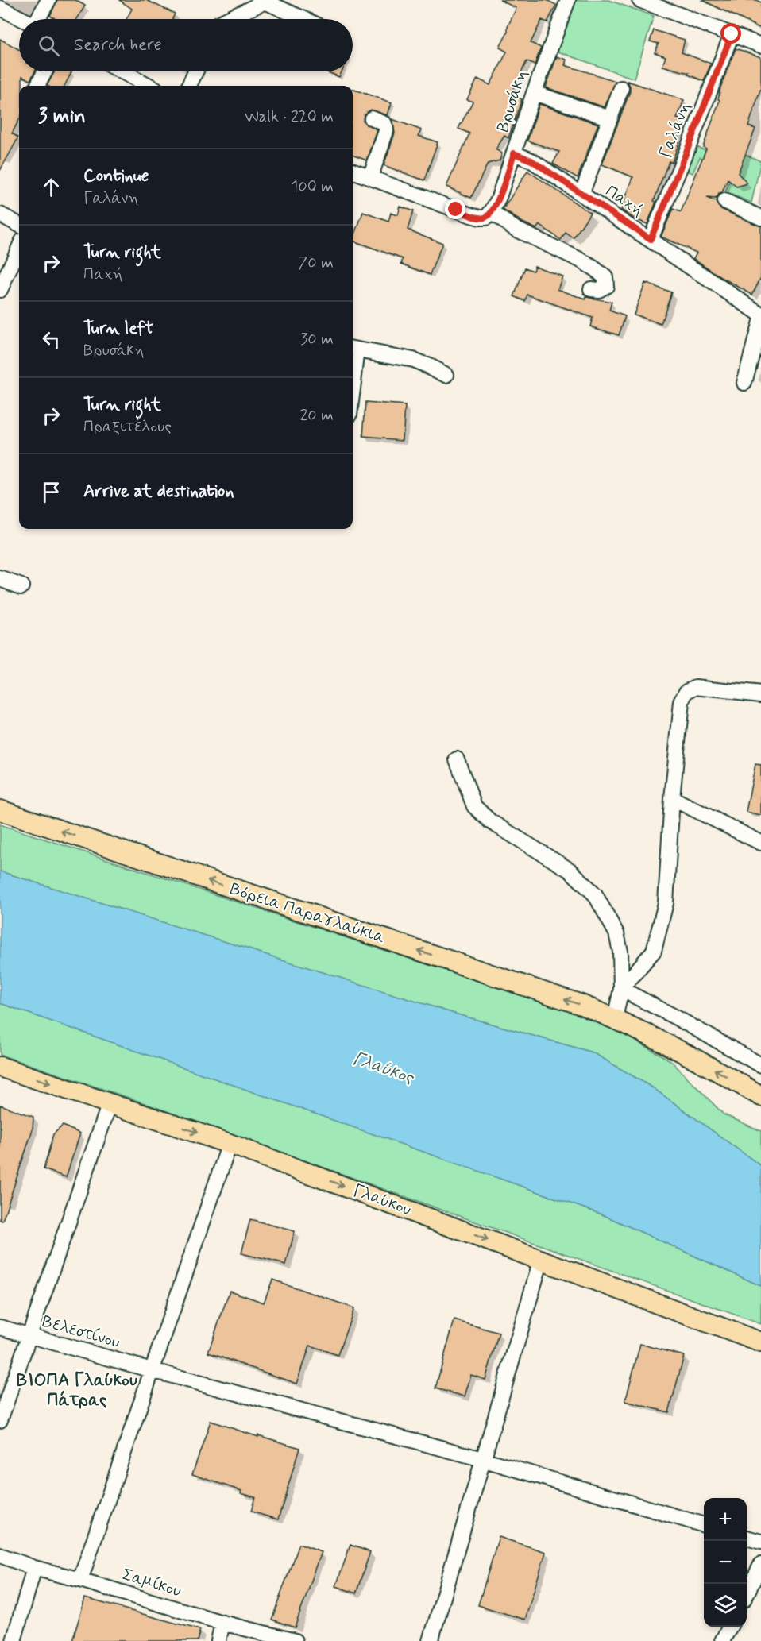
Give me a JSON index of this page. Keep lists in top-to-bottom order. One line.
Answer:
{"streets":{"main road":["Βόρεια Παραγλαύκια","Γλαύκου"],"street":["Βρυσάκη","Γαλάνη","Παχή","Βελεστίνου","Σαμίκου"]},"crossings":[["Βρυσάκη","Παχή"],["Γαλάνη","Παχή"]],"one_way":["Βόρεια Παραγλαύκια","Γλαύκου"],"districts":["ΒΙΟΠΑ Γλαύκου Πάτρας"],"water":["Γλαύκος"],"page":{"search":"Search here","heading":["3 min","Walk · 220 m"],"list":[["Continue","Γαλάνη","100 m"],["Turn right","Παχή","70 m"],["Turn left","Βρυσάκη","30 m"],["Turn right","Πραξιτέλους","20 m"],"Arrive at destination"],"map_buttons":["+","−"]}}
